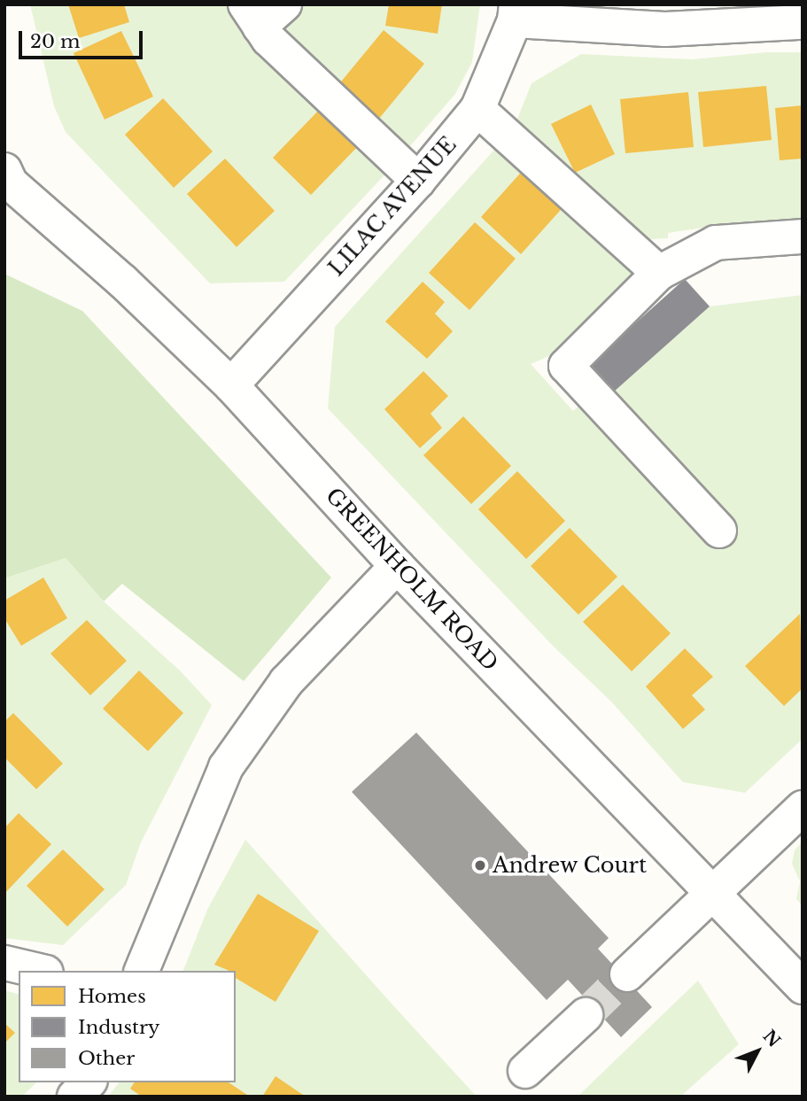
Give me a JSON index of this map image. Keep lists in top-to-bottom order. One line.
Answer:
{"streets":{"street":["LILAC AVENUE","GREENHOLM ROAD"]},"crossings":[["LILAC AVENUE","GREENHOLM ROAD"]],"places":["Andrew Court"],"legend":["Homes","Industry","Other"],"scale_bar":"20 m","north":"top right"}
